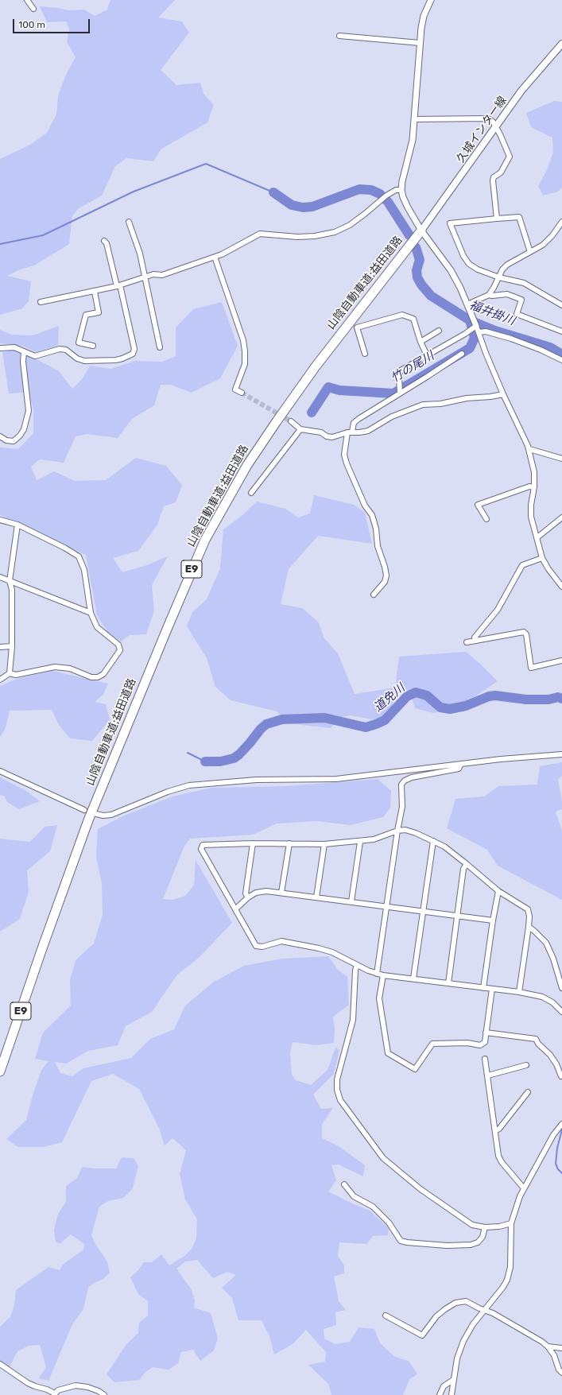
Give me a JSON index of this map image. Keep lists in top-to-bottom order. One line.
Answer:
{"streets":{"highway":["山陰自動車道;益田道路","E9"],"main road":["久城インター線"]},"crossings":[["久城インター線","山陰自動車道;益田道路"]],"water":["福井掛川","竹の尾川","道免川"],"scale_bar":"100 m"}
